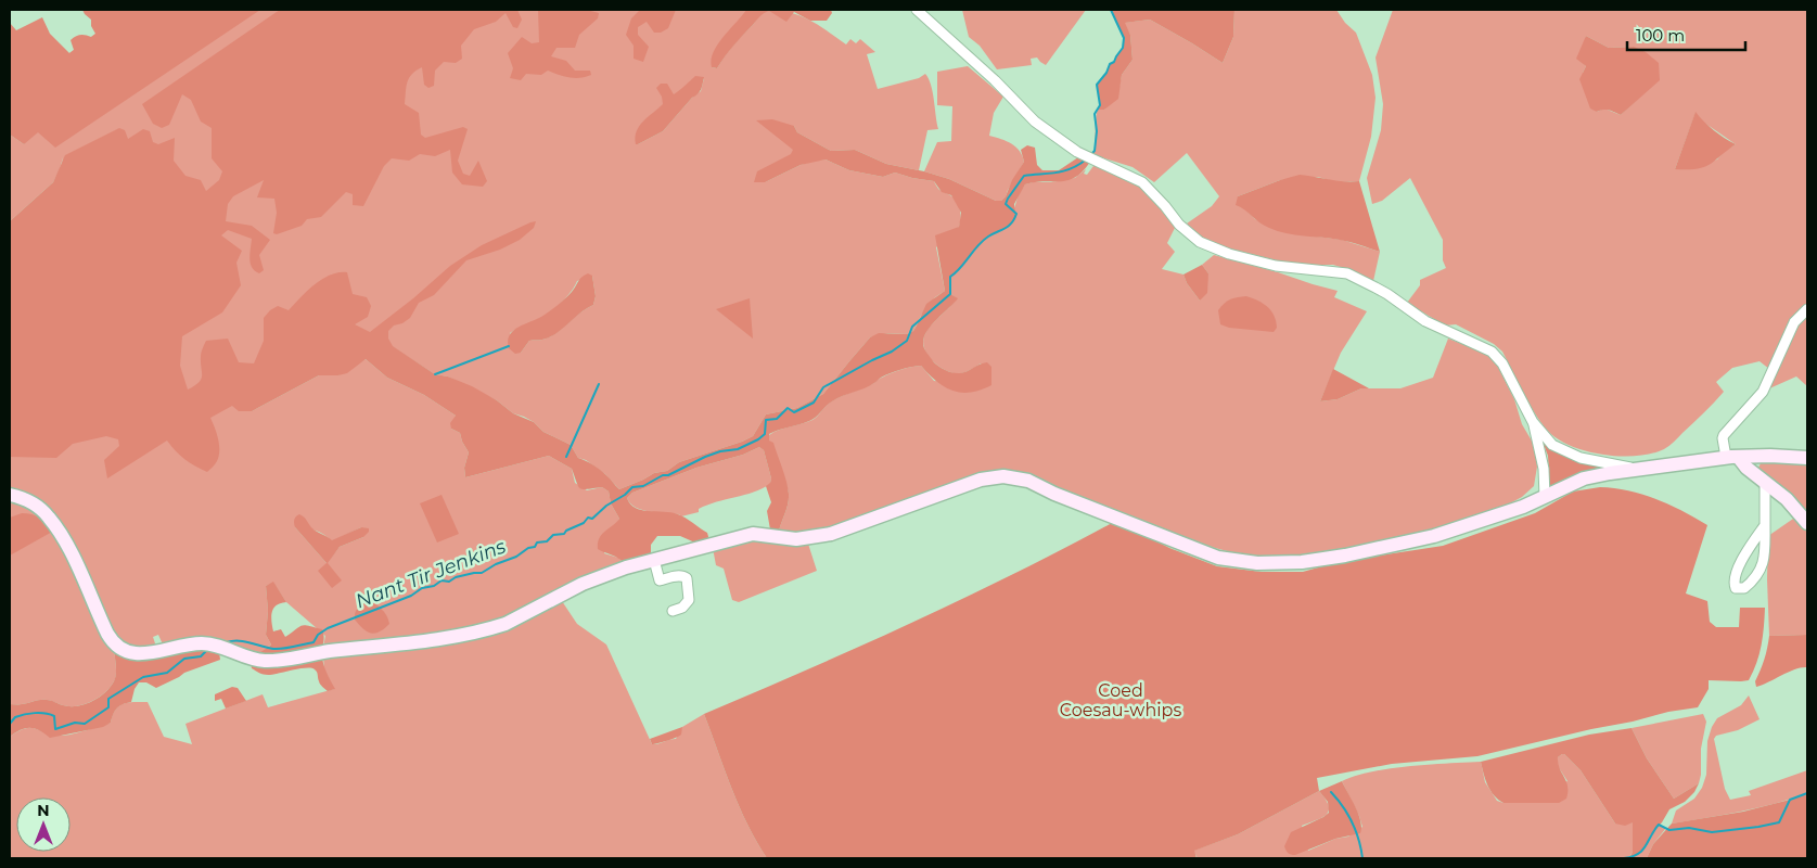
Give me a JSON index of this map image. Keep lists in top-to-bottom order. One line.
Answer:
{"water":["Nant Tir Jenkins"],"parks":["Coed Coesau-whips"],"scale_bar":"100 m","north":"top"}
